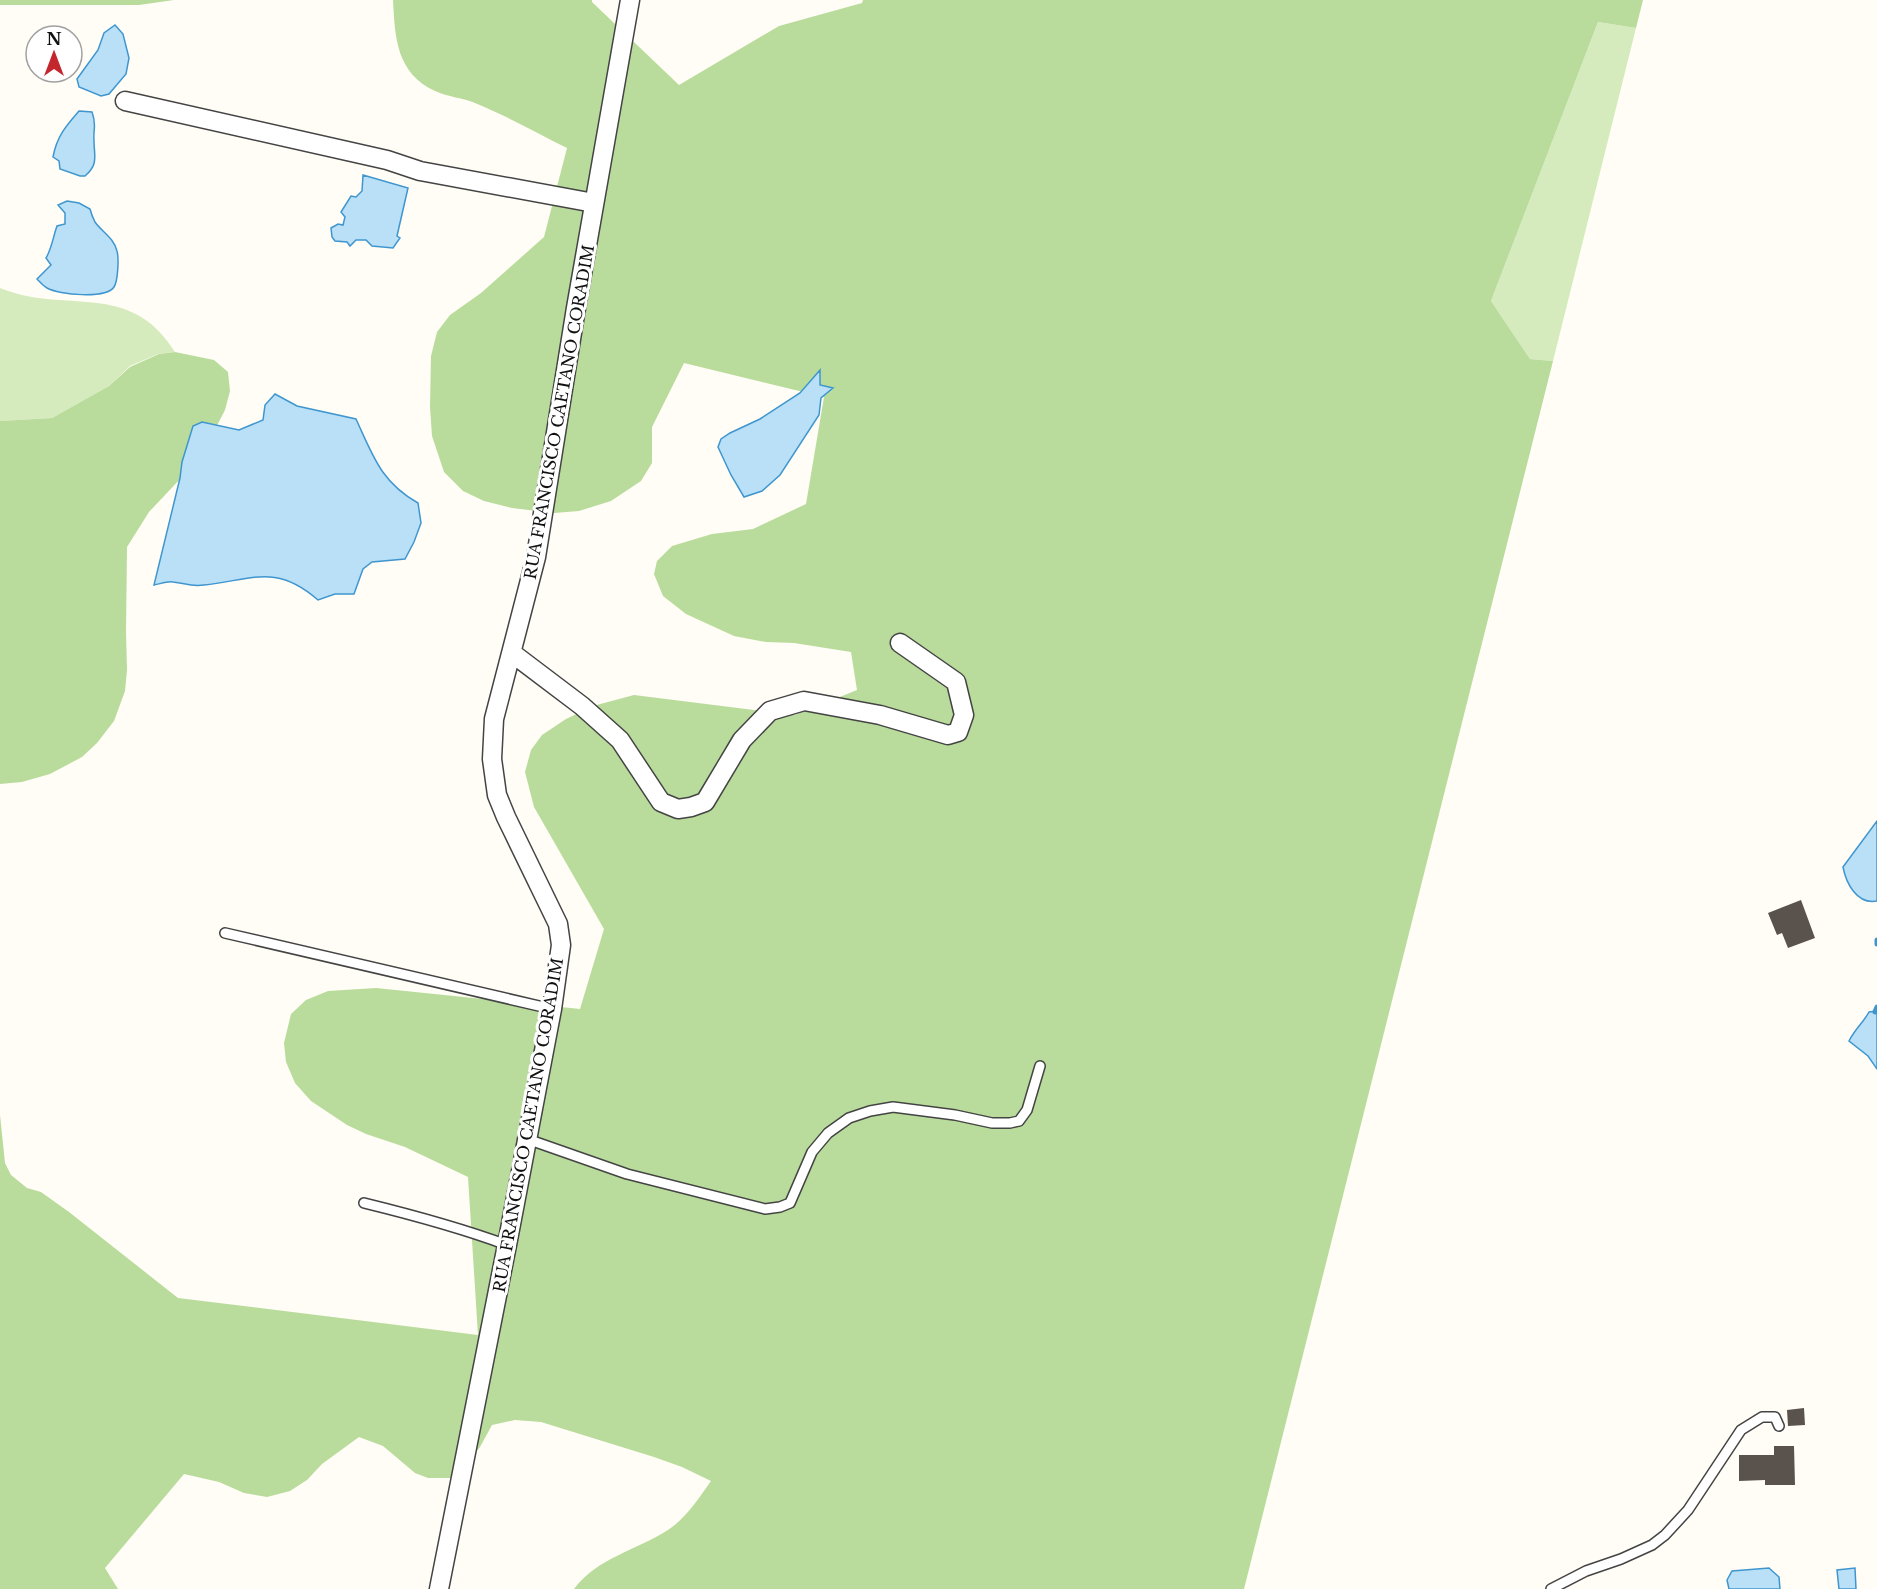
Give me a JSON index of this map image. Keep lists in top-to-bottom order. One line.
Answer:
{"streets":{"street":["RUA FRANCISCO CAETANO CORADIM"]},"north":"top"}
